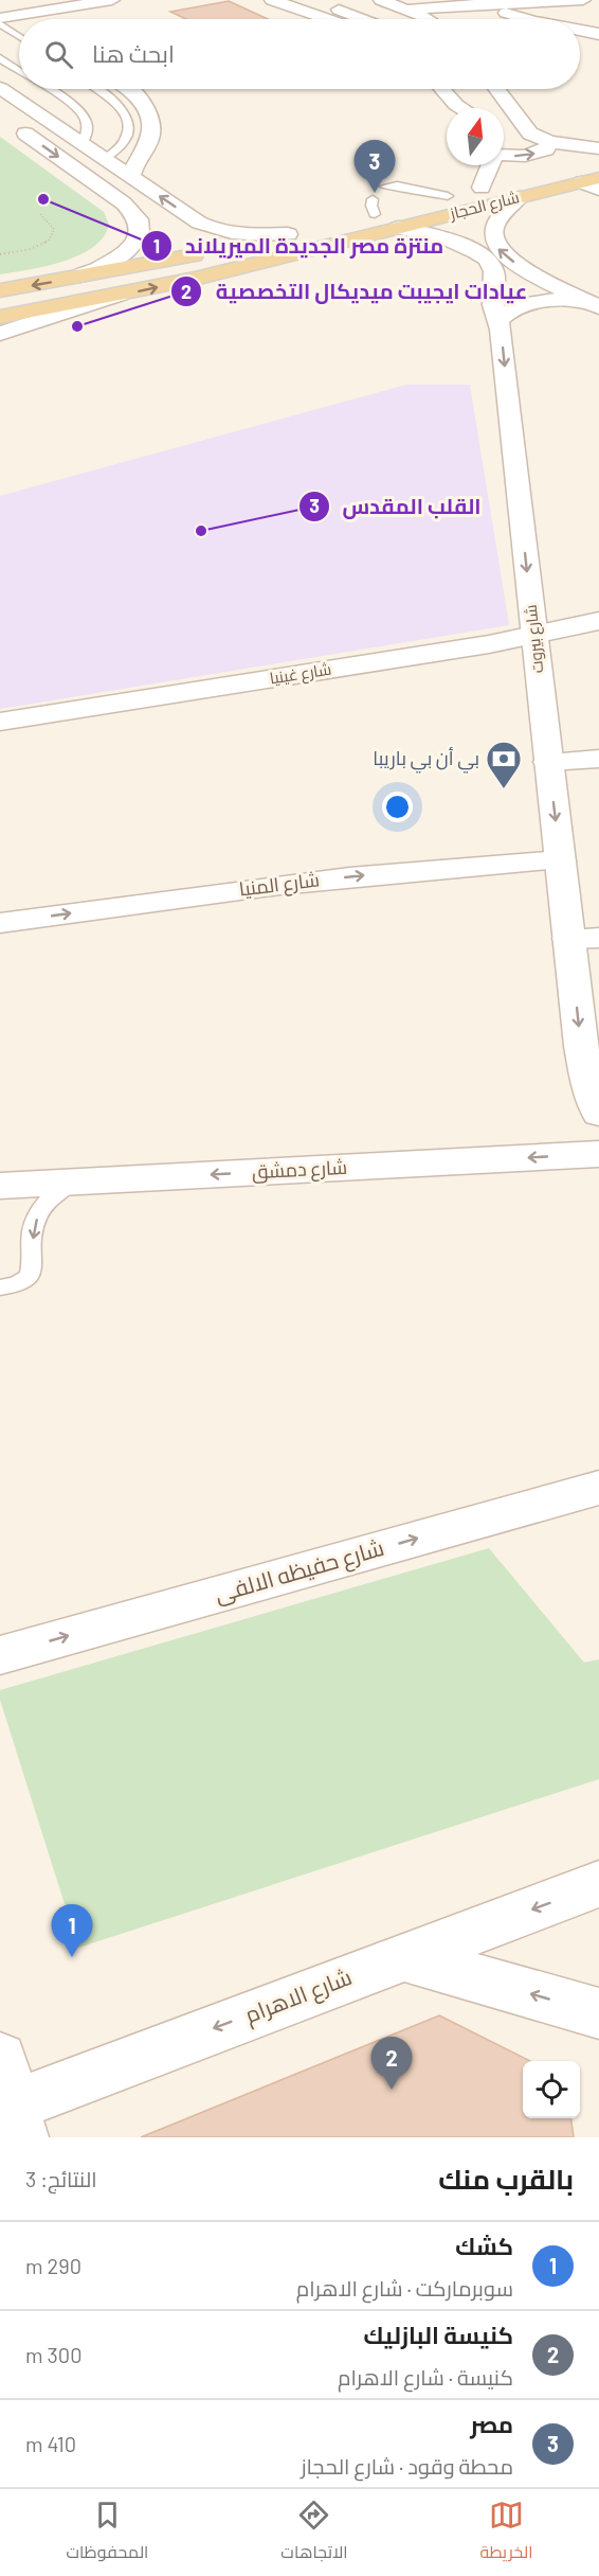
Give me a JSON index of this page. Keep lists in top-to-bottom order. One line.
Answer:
{"streets":{"main road":["شارع الحجاز"],"street":["شارع بيروت","شارع غينيا","شارع المنيا","شارع دمشق","شارع حفيظه الالفى","شارع الاهرام"]},"crossings":[["شارع الحجاز","شارع بيروت"],["شارع بيروت","شارع غينيا"],["شارع بيروت","شارع المنيا"]],"one_way":["شارع بيروت","شارع المنيا","شارع دمشق","شارع حفيظه الالفى","شارع الاهرام"],"places":{"other":["منتزة مصر الجديدة الميريلاند","عيادات ايجيبت ميديكال التخصصية","القلب المقدس"],"bank":["بي أن بي باريبا"]},"north":"top","page":{"search":"ابحث هنا","pins":["3","1","2"],"heading":["بالقرب منك","النتائج: 3"],"list":[{"mark":"1","name":"كشك","note":"سوبرماركت · شارع الاهرام","value":"290 m"},{"mark":"2","name":"كنيسة البازليك","note":"كنيسة · شارع الاهرام","value":"300 m"},{"mark":"3","name":"مصر","note":"محطة وقود · شارع الحجاز","value":"410 m"}],"nav":["الخريطة","الاتجاهات","المحفوظات"]}}
